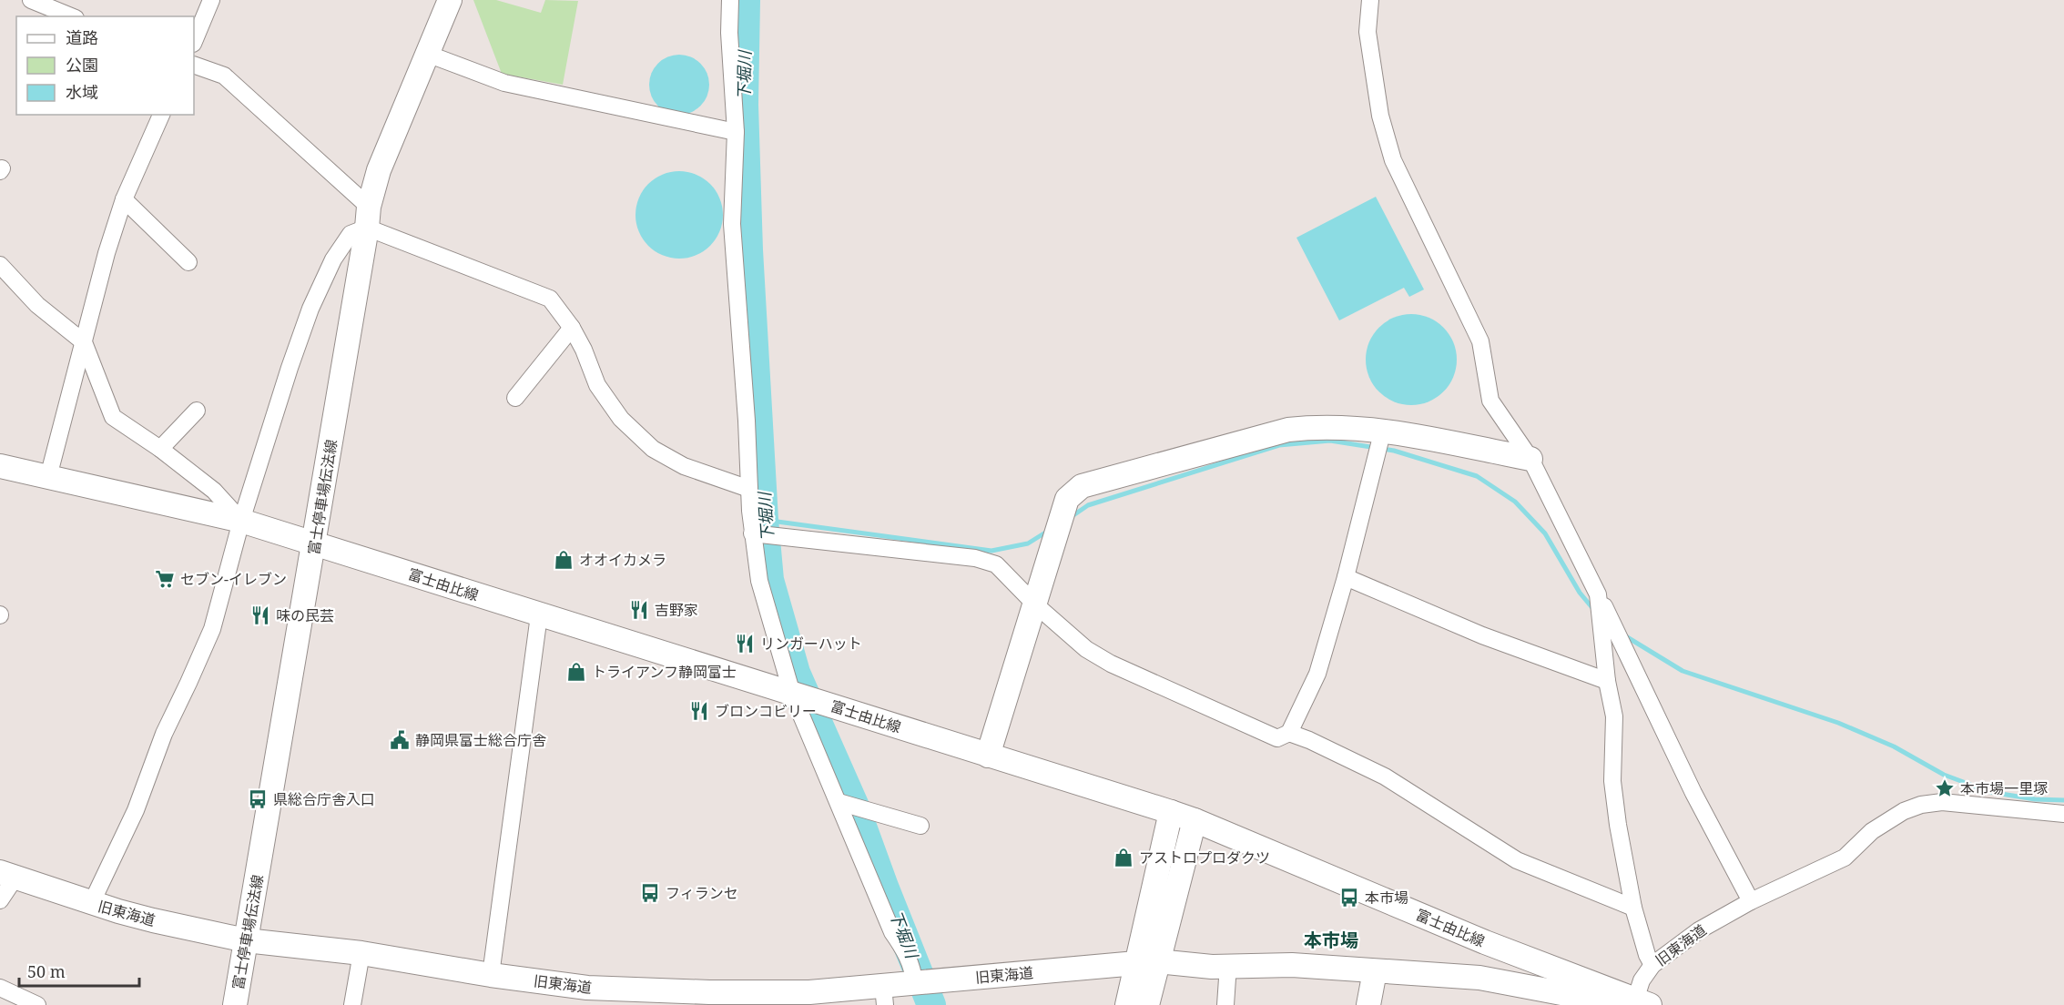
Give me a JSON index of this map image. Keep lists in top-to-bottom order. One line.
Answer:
{"streets":{"street":["富士停車場伝法線","富士由比線","旧東海道"]},"crossings":[["富士停車場伝法線","富士由比線"],["富士停車場伝法線","旧東海道"],["富士由比線","旧東海道"]],"districts":["本市場"],"water":["下堀川"],"places":{"shop":["オオイカメラ","トライアンフ静岡富士","アストロプロダクツ"],"supermarket":["セブン-イレブン"],"restaurant":["吉野家","味の民芸","リンガーハット","ブロンコビリー"],"public building":["静岡県富士総合庁舎"],"place":["本市場一里塚"],"bus stop":["県総合庁舎入口","フィランセ","本市場"]},"legend":["道路","公園","水域"],"scale_bar":"50 m"}
